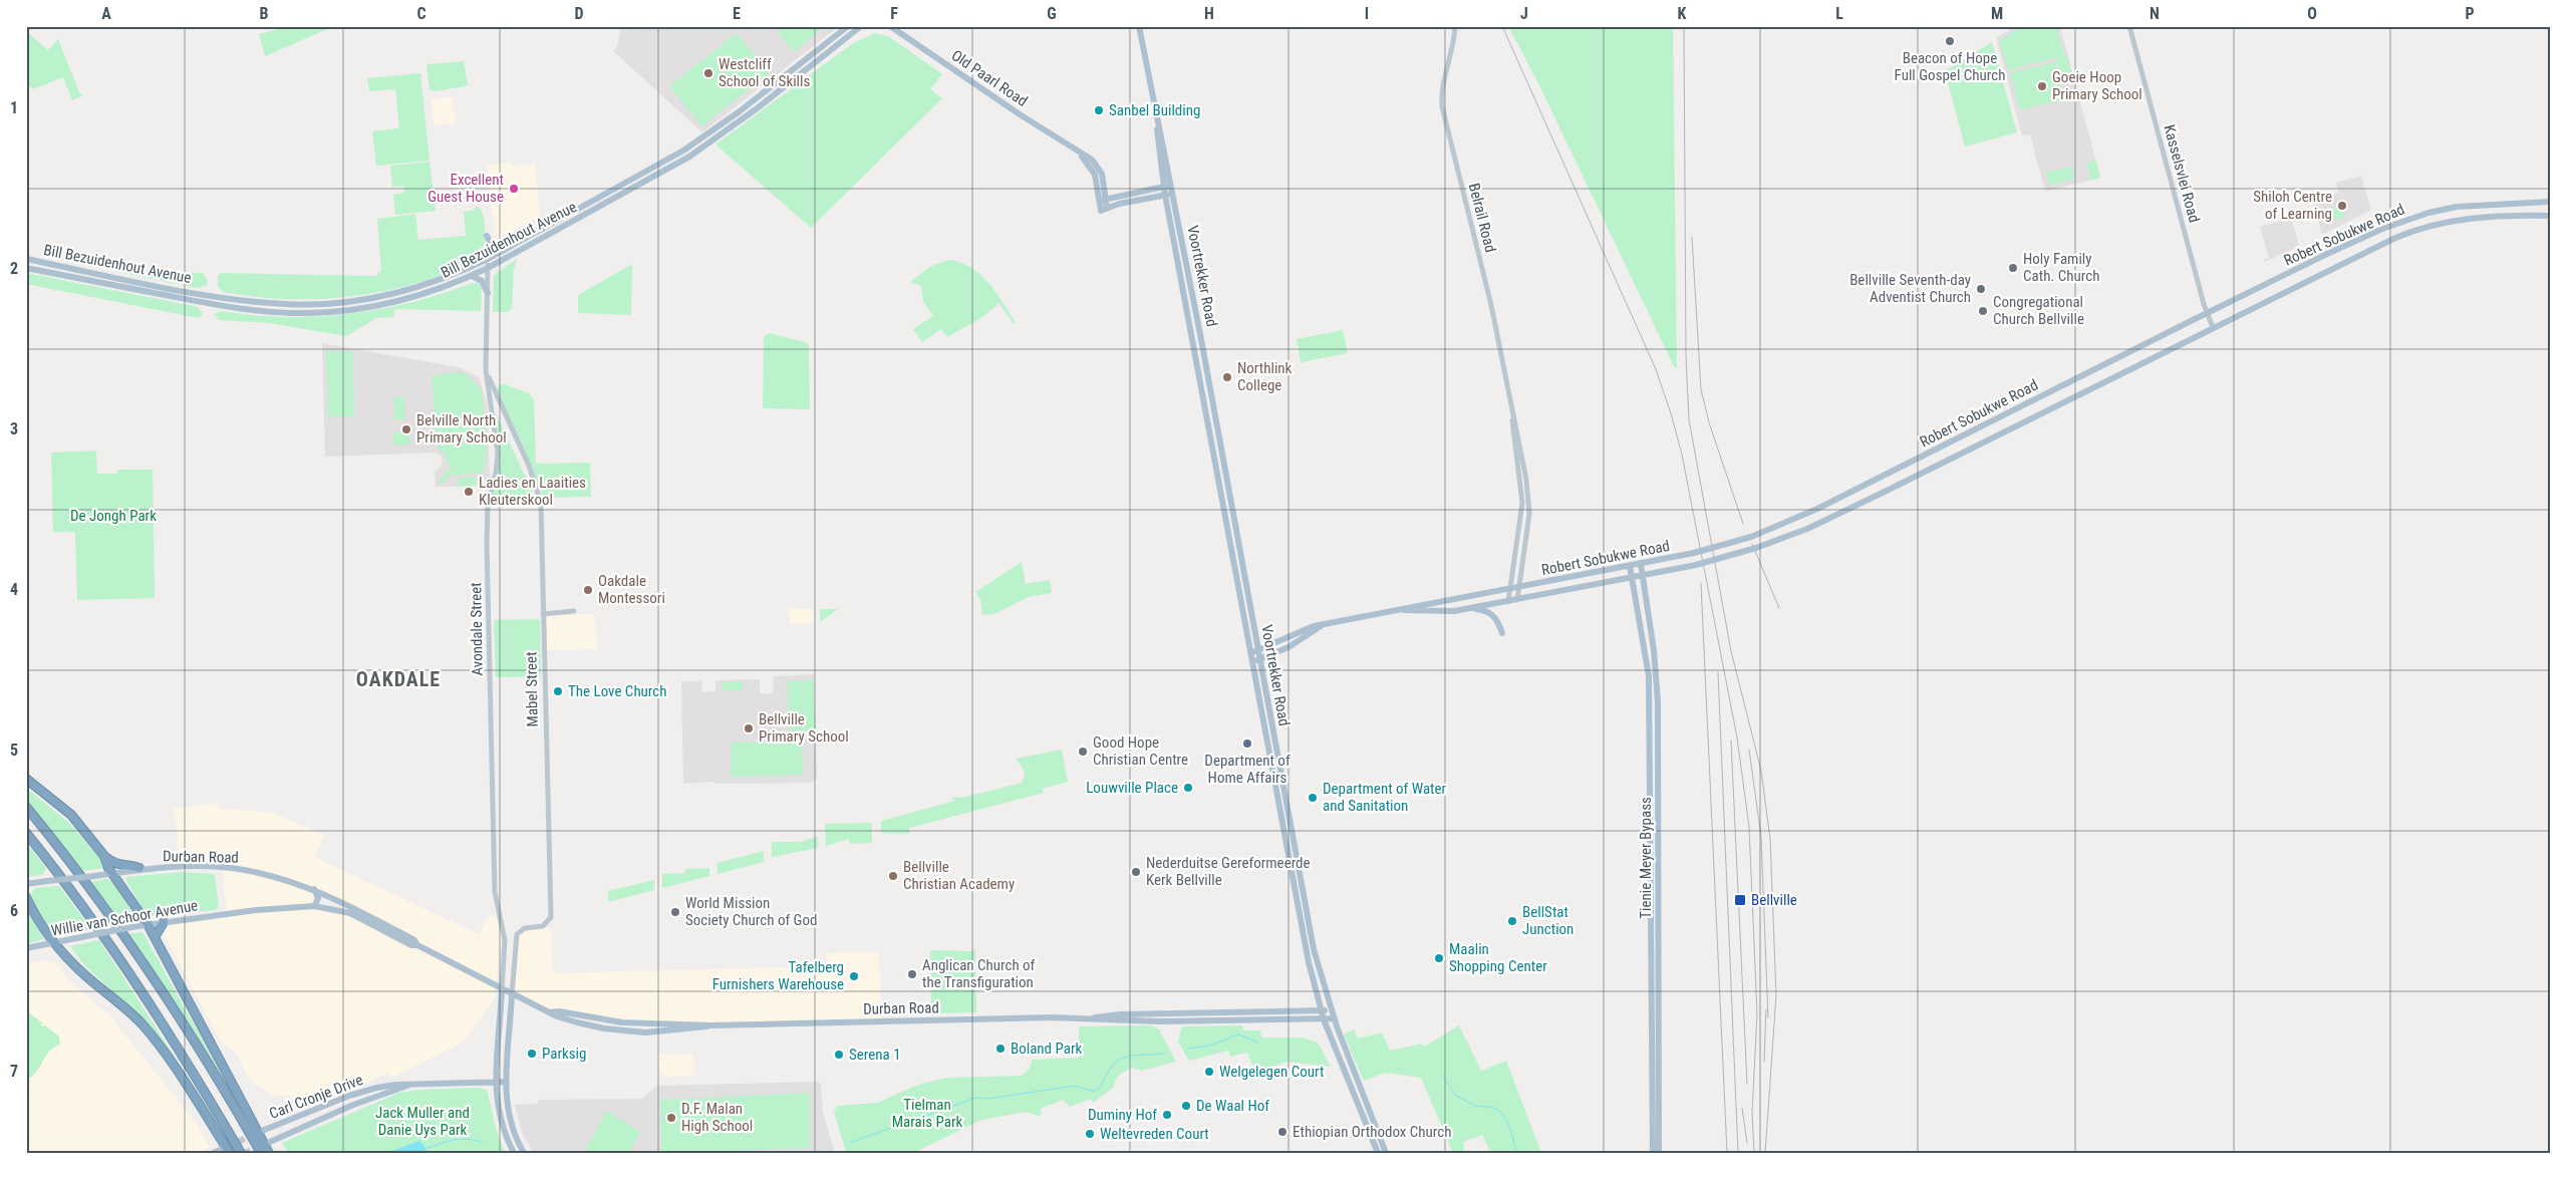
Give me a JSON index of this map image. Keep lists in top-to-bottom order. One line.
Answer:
{"streets":{"main road":["Old Paarl Road","Robert Sobukwe Road","Bill Bezuidenhout Avenue","Voortrekker Road","Durban Road","Tienie Meyer Bypass","Willie van Schoor Avenue","Carl Cronje Drive"],"street":["Kasselsvlei Road","Belrail Road","Avondale Street","Mabel Street"]},"crossings":[["Kasselsvlei Road","Robert Sobukwe Road"],["Belrail Road","Robert Sobukwe Road"],["Robert Sobukwe Road","Voortrekker Road"],["Robert Sobukwe Road","Tienie Meyer Bypass"],["Bill Bezuidenhout Avenue","Avondale Street"],["Voortrekker Road","Durban Road"],["Avondale Street","Mabel Street"],["Avondale Street","Durban Road"],["Mabel Street","Durban Road"],["Durban Road","Willie van Schoor Avenue"]],"districts":["OAKDALE"],"parks":["De Jongh Park","Tielman Marais Park","Jack Muller and Danie Uys Park"],"places":{"other":["Beacon of Hope Full Gospel Church","Westcliff School of Skills","Goeie Hoop Primary School","Sanbel Building","Excellent Guest House","Shiloh Centre of Learning","Holy Family Cath. Church","Bellville Seventh-day Adventist Church","Congregational Church Bellville","Northlink College","Belville North Primary School","Ladies en Laaities Kleuterskool","Oakdale Montessori","The Love Church","Bellville Primary School","Department of Home Affairs","Good Hope Christian Centre","Louwville Place","Department of Water and Sanitation","Nederduitse Gereformeerde Kerk Bellville","Bellville Christian Academy","World Mission Society Church of God","BellStat Junction","Maalin Shopping Center","Anglican Church of the Transfiguration","Tafelberg Furnishers Warehouse","Boland Park","Parksig","Serena 1","Welgelegen Court","De Waal Hof","Duminy Hof","D.F. Malan High School","Ethiopian Orthodox Church","Weltevreden Court"],"transit":["Bellville"]},"grid":{"columns":["A","B","C","D","E","F","G","H","I","J","K","L","M","N","O","P"],"rows":["1","2","3","4","5","6","7"]}}
